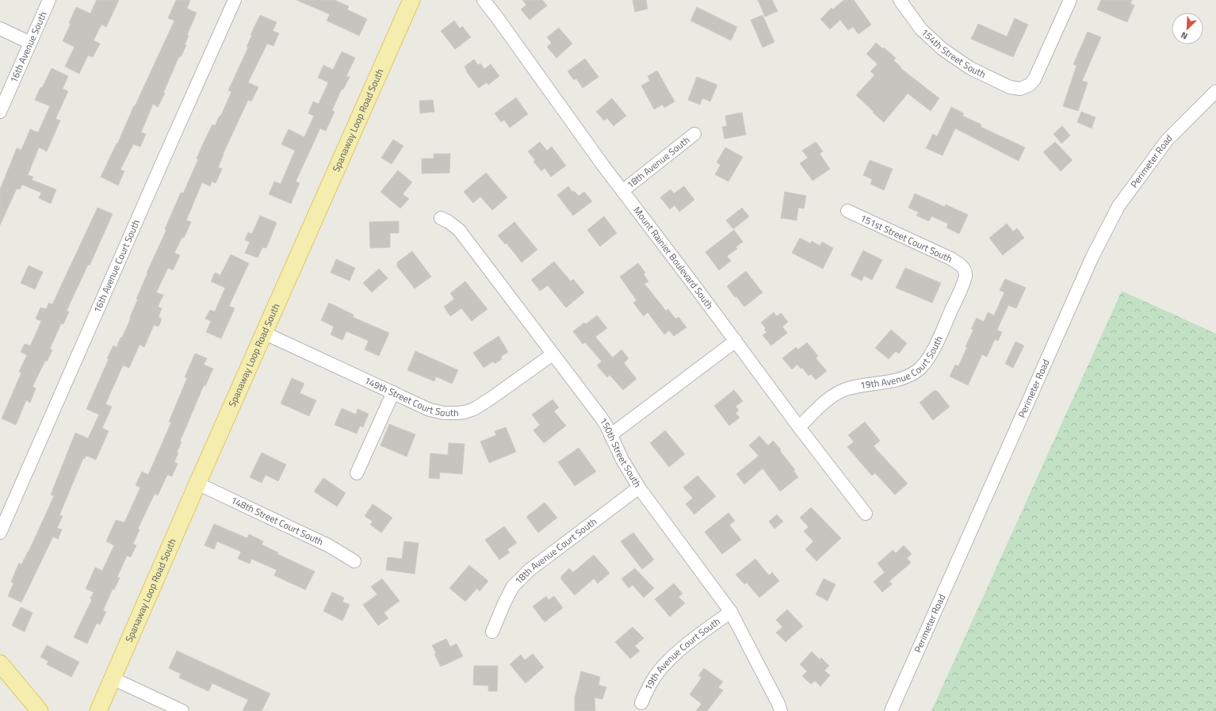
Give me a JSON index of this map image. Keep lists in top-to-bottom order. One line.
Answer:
{"streets":{"main road":["Spanaway Loop Road South"],"street":["16th Avenue South","154th Street South","Perimeter Road","18th Avenue South","151st Street Court South","Mount Rainier Boulevard South","16th Avenue Court South","19th Avenue Court South","149th Street Court South","150th Street South","148th Street Court South","18th Avenue Court South"]},"crossings":[["Spanaway Loop Road South","149th Street Court South"],["Spanaway Loop Road South","148th Street Court South"],["18th Avenue South","Mount Rainier Boulevard South"],["151st Street Court South","19th Avenue Court South"],["Mount Rainier Boulevard South","19th Avenue Court South"],["19th Avenue Court South","150th Street South"],["149th Street Court South","150th Street South"],["150th Street South","18th Avenue Court South"]],"north":"bottom left"}
